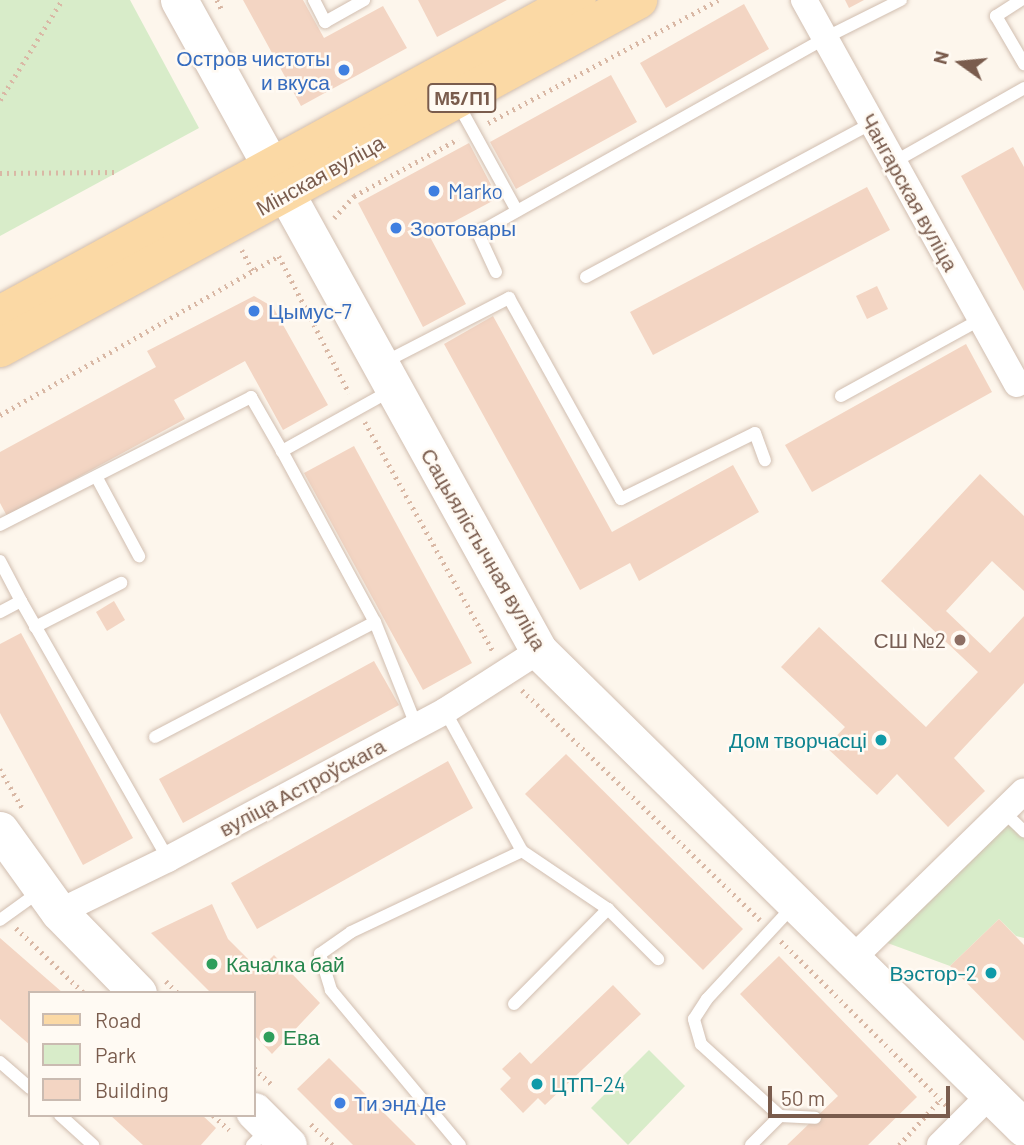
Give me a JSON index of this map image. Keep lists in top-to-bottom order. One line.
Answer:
{"streets":{"main road":["М5/П1","Мінская вуліца"],"street":["Чангарская вуліца","Сацыялістычная вуліца","вуліца Астроўскага"]},"crossings":[["Мінская вуліца","Сацыялістычная вуліца"],["Сацыялістычная вуліца","вуліца Астроўскага"]],"places":["Остров чистоты и вкуса","Marko","Зоотовары","Цымус-7","СШ №2","Дом творчасці","Качалка бай","Вэстор-2","Ева","ЦТП-24","Ти энд Де"],"legend":["Road","Park","Building"],"scale_bar":"50 m","north":"left"}
